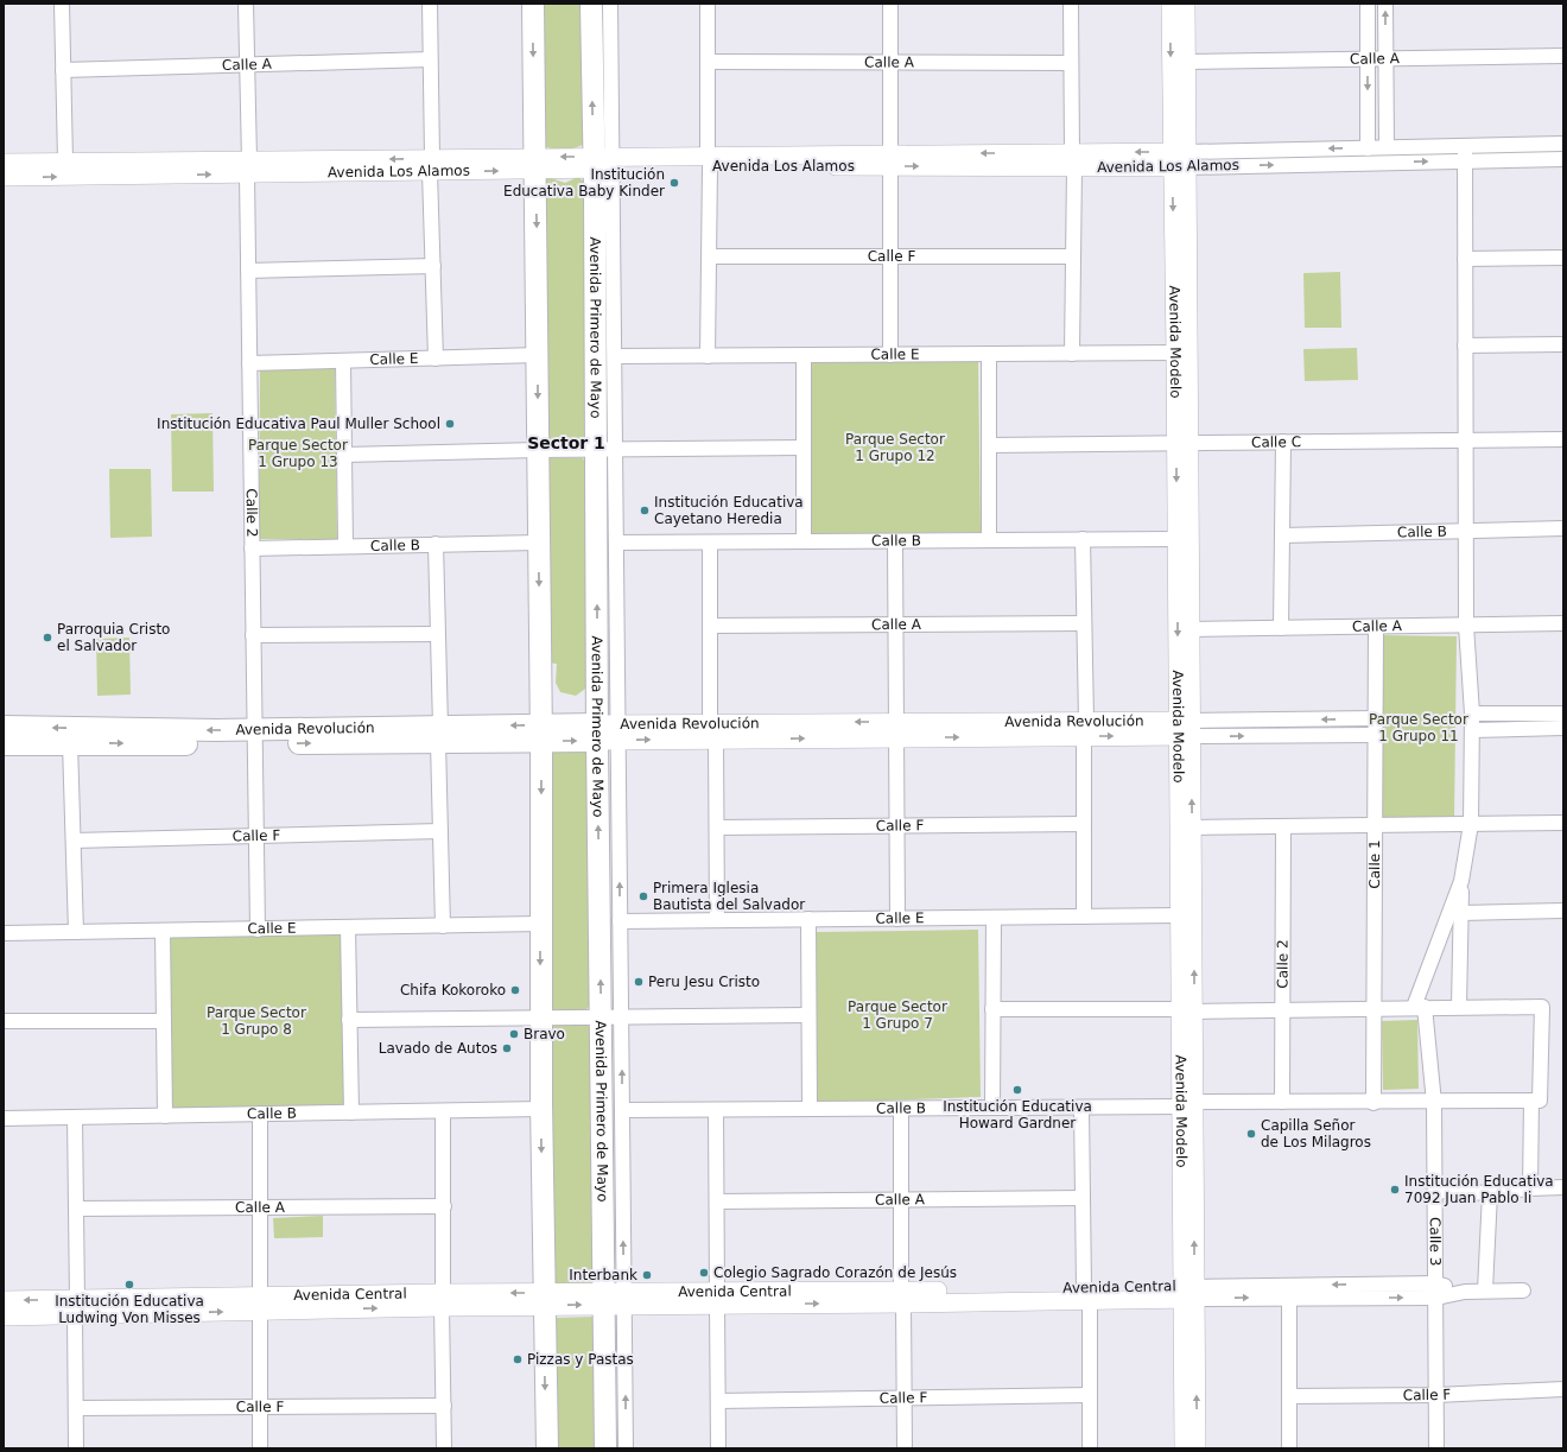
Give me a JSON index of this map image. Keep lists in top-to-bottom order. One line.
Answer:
{"streets":{"main road":["Avenida Primero de Mayo","Avenida Revolución"],"street":["Calle A","Avenida Los Alamos","Calle F","Avenida Modelo","Calle E","Calle C","Calle 2","Calle B","Calle 1","Calle 3","Avenida Central"]},"crossings":[["Calle A","Avenida Modelo"],["Calle A","Calle 2"],["Calle A","Calle 1"],["Avenida Los Alamos","Avenida Primero de Mayo"],["Avenida Los Alamos","Avenida Modelo"],["Avenida Los Alamos","Calle 2"],["Calle F","Calle 2"],["Calle F","Calle 3"],["Avenida Primero de Mayo","Calle E"],["Avenida Primero de Mayo","Calle B"],["Avenida Primero de Mayo","Avenida Revolución"],["Avenida Primero de Mayo","Avenida Central"],["Avenida Modelo","Calle E"],["Avenida Modelo","Calle C"],["Avenida Modelo","Calle B"],["Avenida Modelo","Avenida Revolución"],["Avenida Modelo","Avenida Central"],["Calle E","Calle 2"],["Calle 2","Calle B"],["Calle 2","Avenida Revolución"],["Calle B","Calle 1"],["Calle B","Calle 3"],["Avenida Revolución","Calle 1"],["Calle 3","Avenida Central"]],"districts":["Sector 1"],"parks":["Parque Sector 1 Grupo 12","Parque Sector 1 Grupo 13","Parque Sector 1 Grupo 11","Parque Sector 1 Grupo 7","Parque Sector 1 Grupo 8"],"places":["Institución Educativa Baby Kinder","Institución Educativa Paul Muller School","Institución Educativa Cayetano Heredia","Parroquia Cristo el Salvador","Primera Iglesia Bautista del Salvador","Peru Jesu Cristo","Chifa Kokoroko","Bravo","Lavado de Autos","Institución Educativa Howard Gardner","Capilla Señor de Los Milagros","Institución Educativa 7092 Juan Pablo Ii","Colegio Sagrado Corazón de Jesús","Interbank","Institución Educativa Ludwing Von Misses","Pizzas y Pastas"]}
